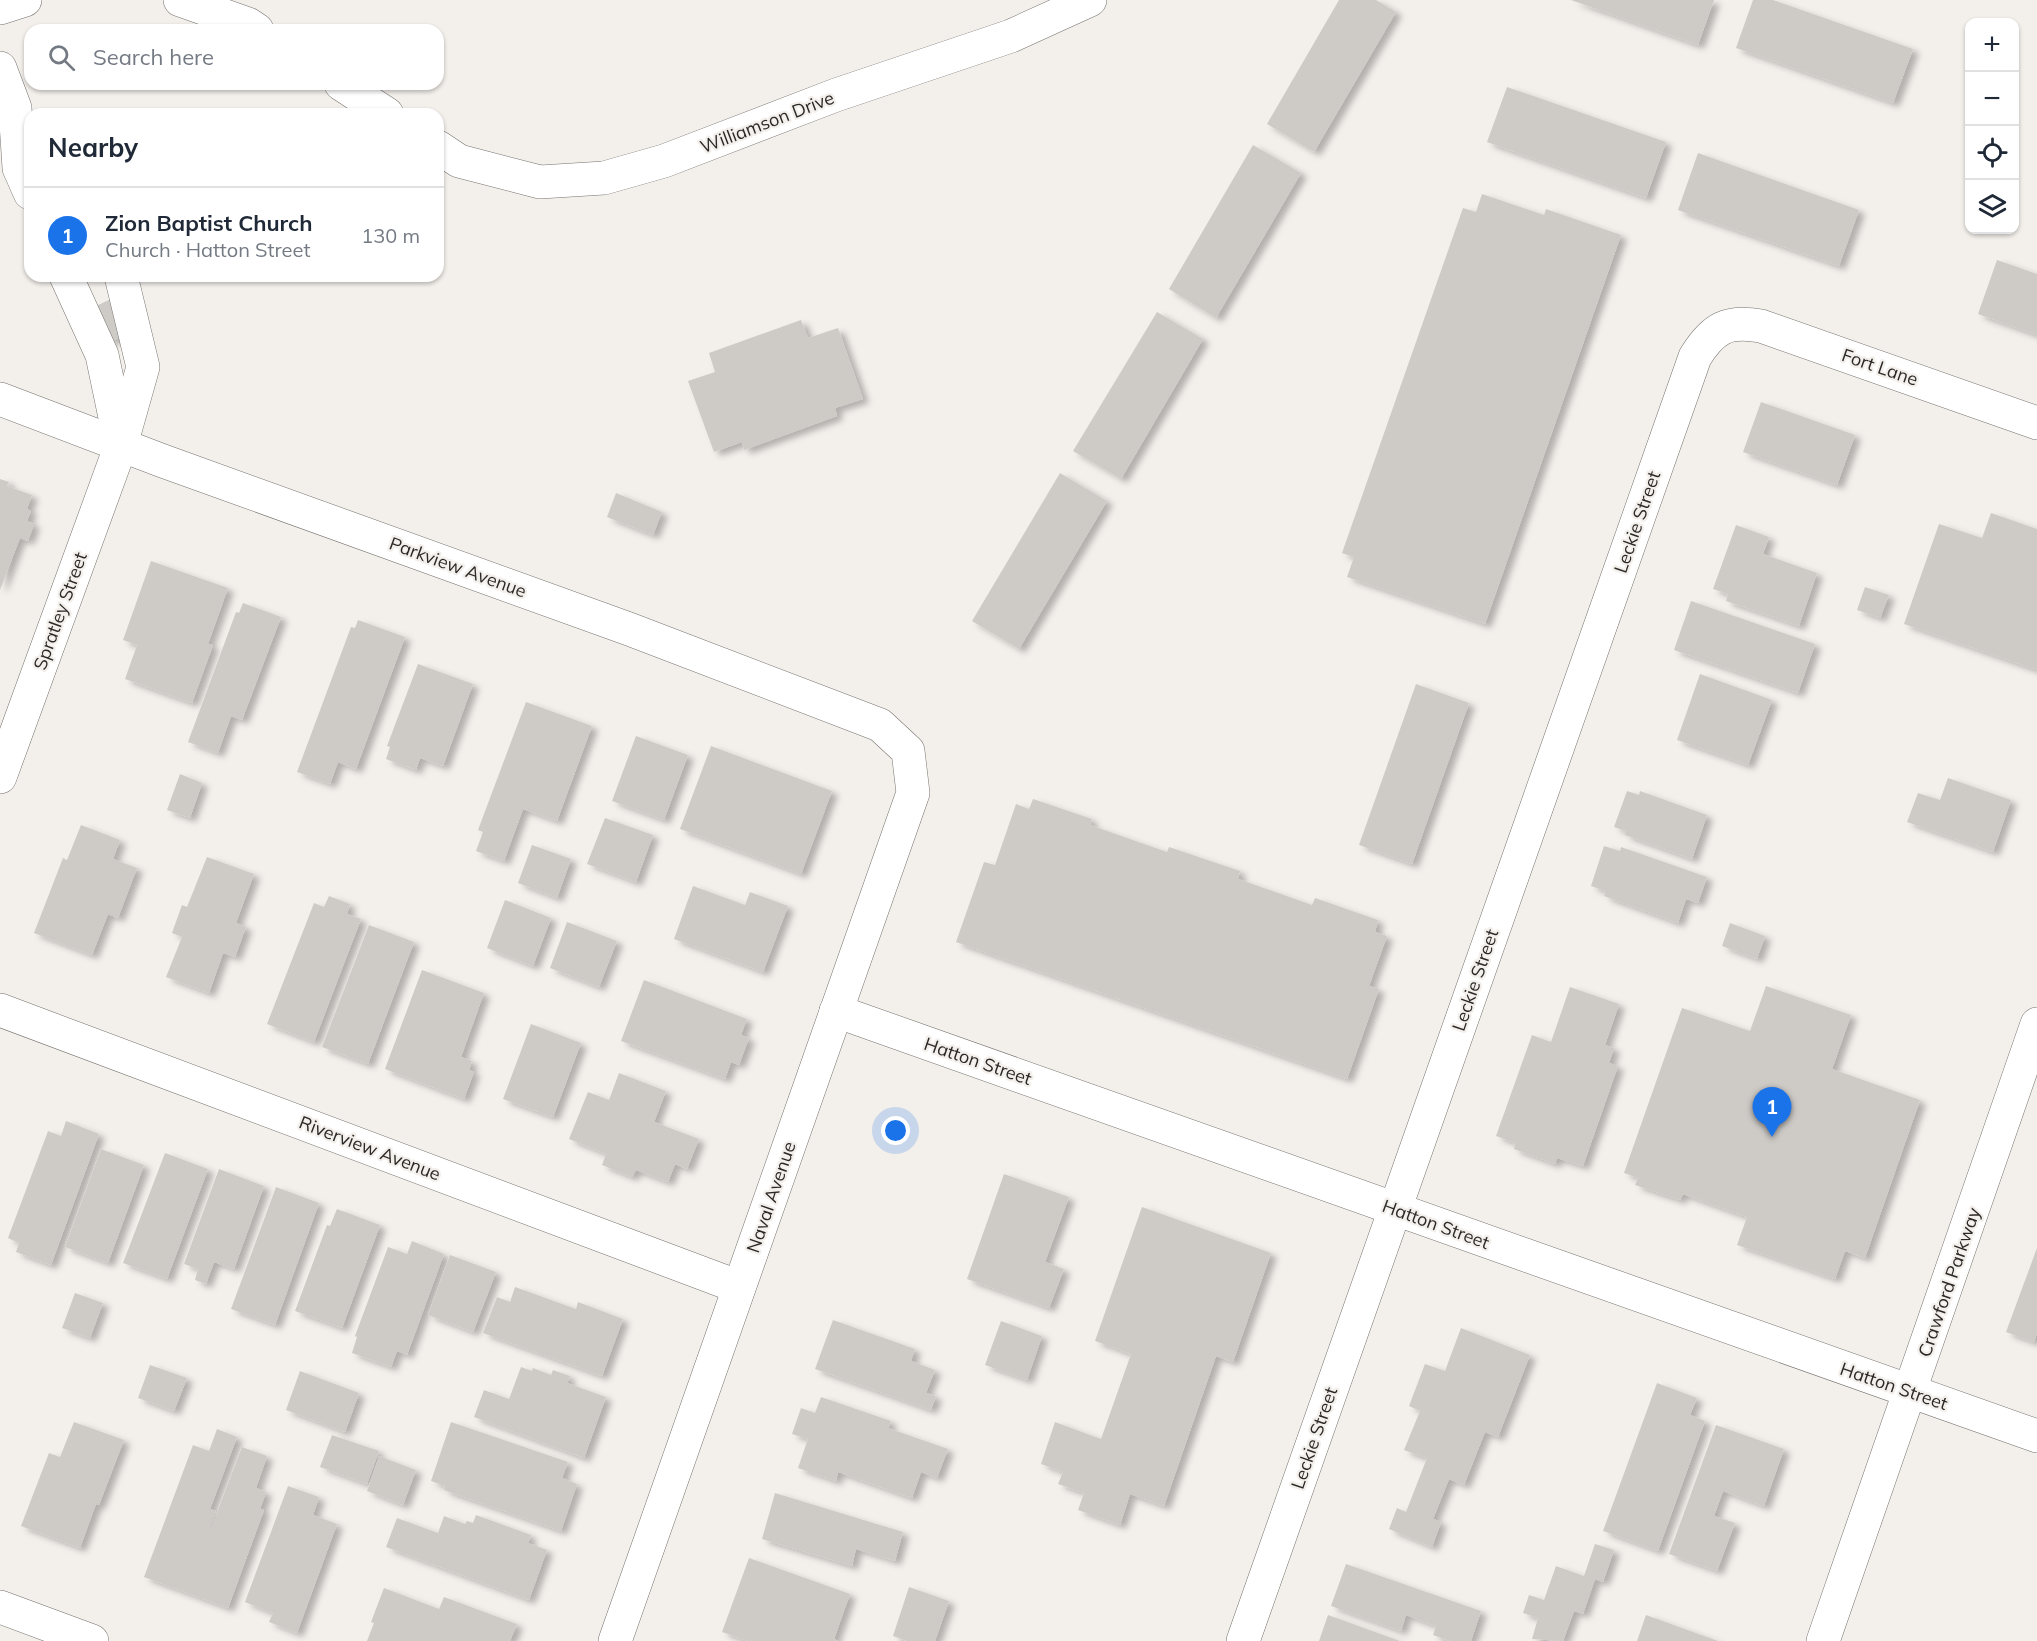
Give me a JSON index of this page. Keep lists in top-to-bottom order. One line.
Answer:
{"streets":{"street":["Williamson Drive","Fort Lane","Leckie Street","Parkview Avenue","Spratley Street","Hatton Street","Riverview Avenue","Naval Avenue","Crawford Parkway"]},"crossings":[["Fort Lane","Leckie Street"],["Leckie Street","Hatton Street"],["Parkview Avenue","Spratley Street"],["Parkview Avenue","Naval Avenue"],["Hatton Street","Naval Avenue"],["Hatton Street","Crawford Parkway"],["Riverview Avenue","Naval Avenue"]],"page":{"map_buttons":["+","−"],"search":"Search here","heading":"Nearby","list":[{"mark":"1","name":"Zion Baptist Church","note":"Church · Hatton Street","value":"130 m"}],"pins":"1"}}
